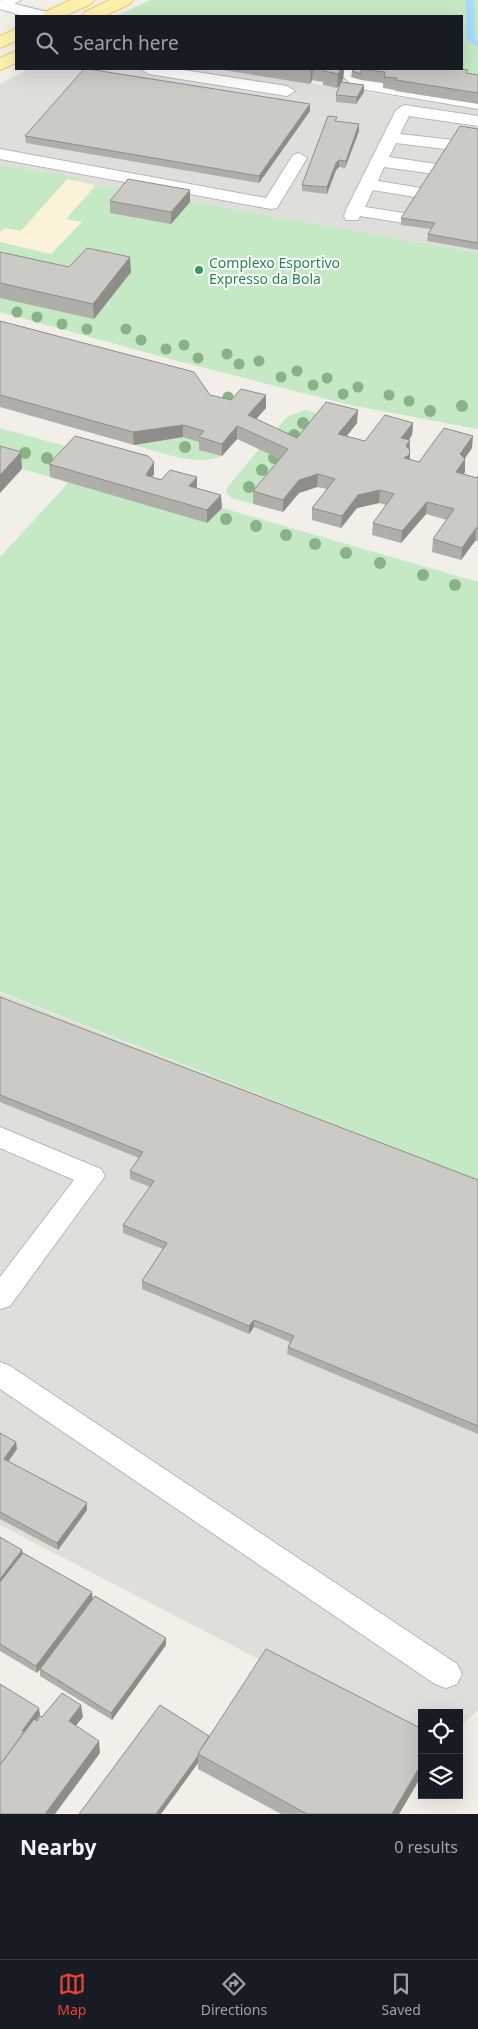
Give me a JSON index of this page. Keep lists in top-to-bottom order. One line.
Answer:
{"places":["Complexo Esportivo Expresso da Bola"],"page":{"search":"Search here","heading":["Nearby","0 results"],"nav":["Map","Directions","Saved"]}}
